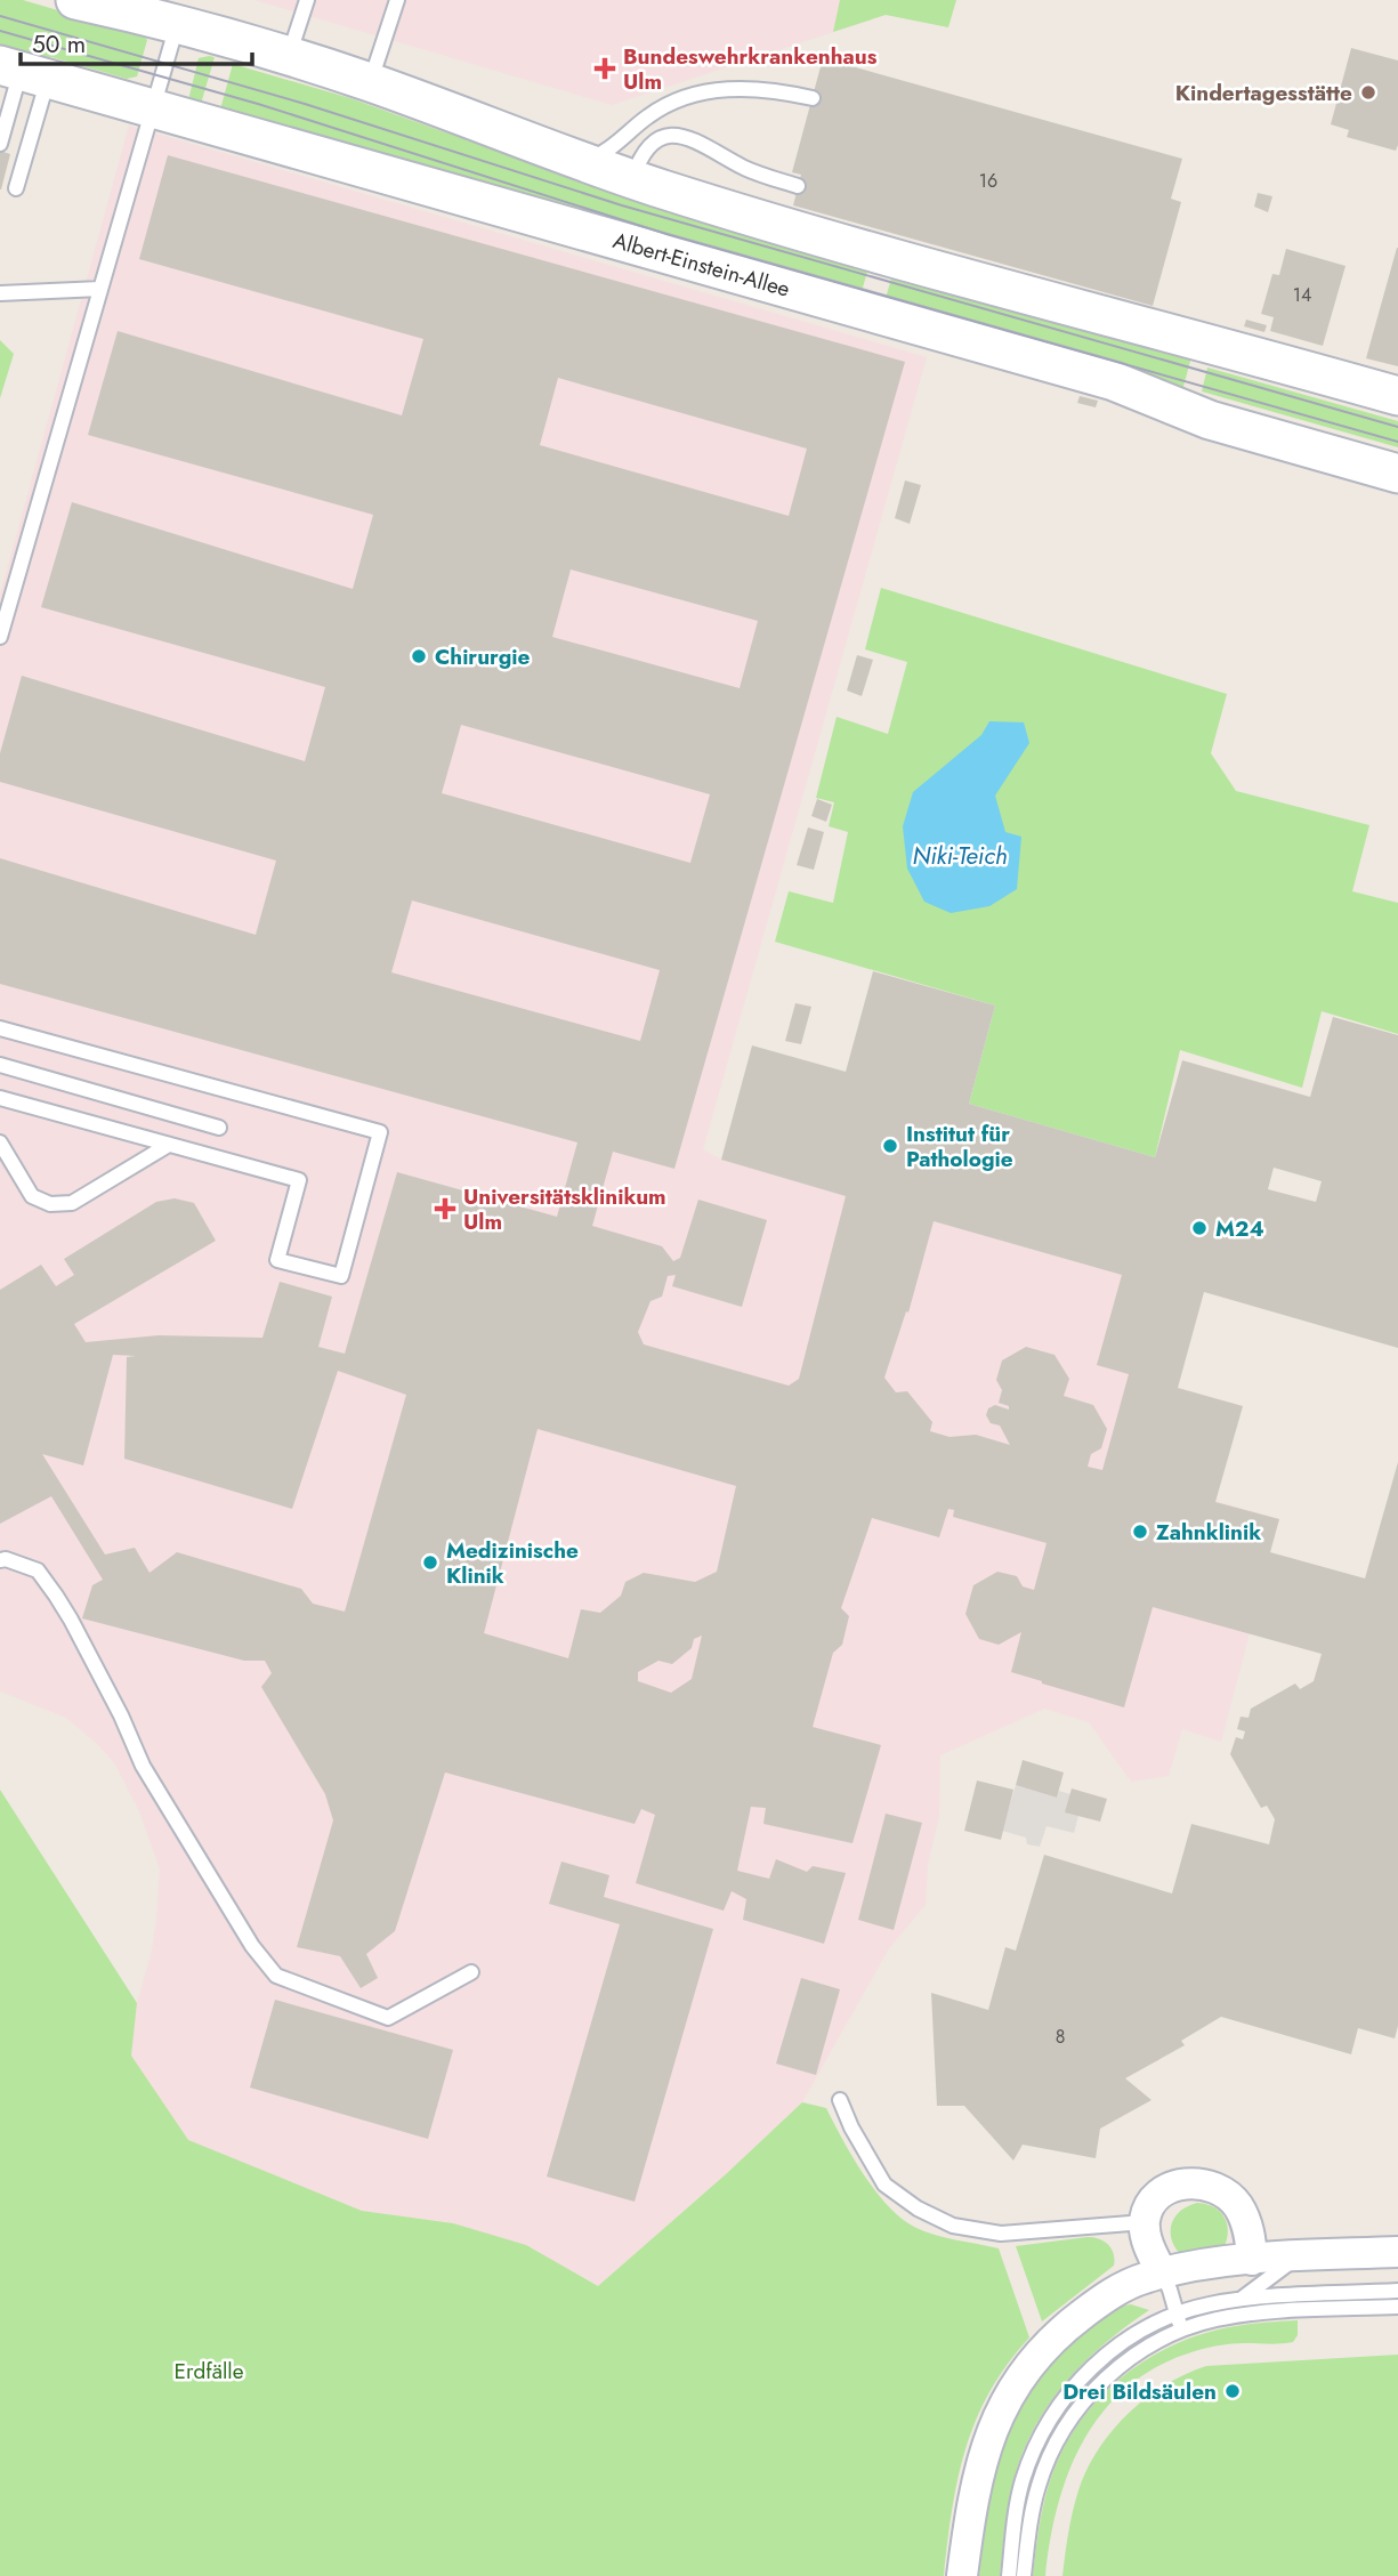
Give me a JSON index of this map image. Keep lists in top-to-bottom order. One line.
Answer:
{"streets":{"street":["Albert-Einstein-Allee"]},"water":["Niki-Teich"],"parks":["Erdfälle"],"places":{"health":["Bundeswehrkrankenhaus Ulm","Universitätsklinikum Ulm"],"other":["Kindertagesstätte","Chirurgie","Institut für Pathologie","M24","Zahnklinik","Medizinische Klinik","Drei Bildsäulen"]},"house_numbers":["16","14","8"],"scale_bar":"50 m"}
